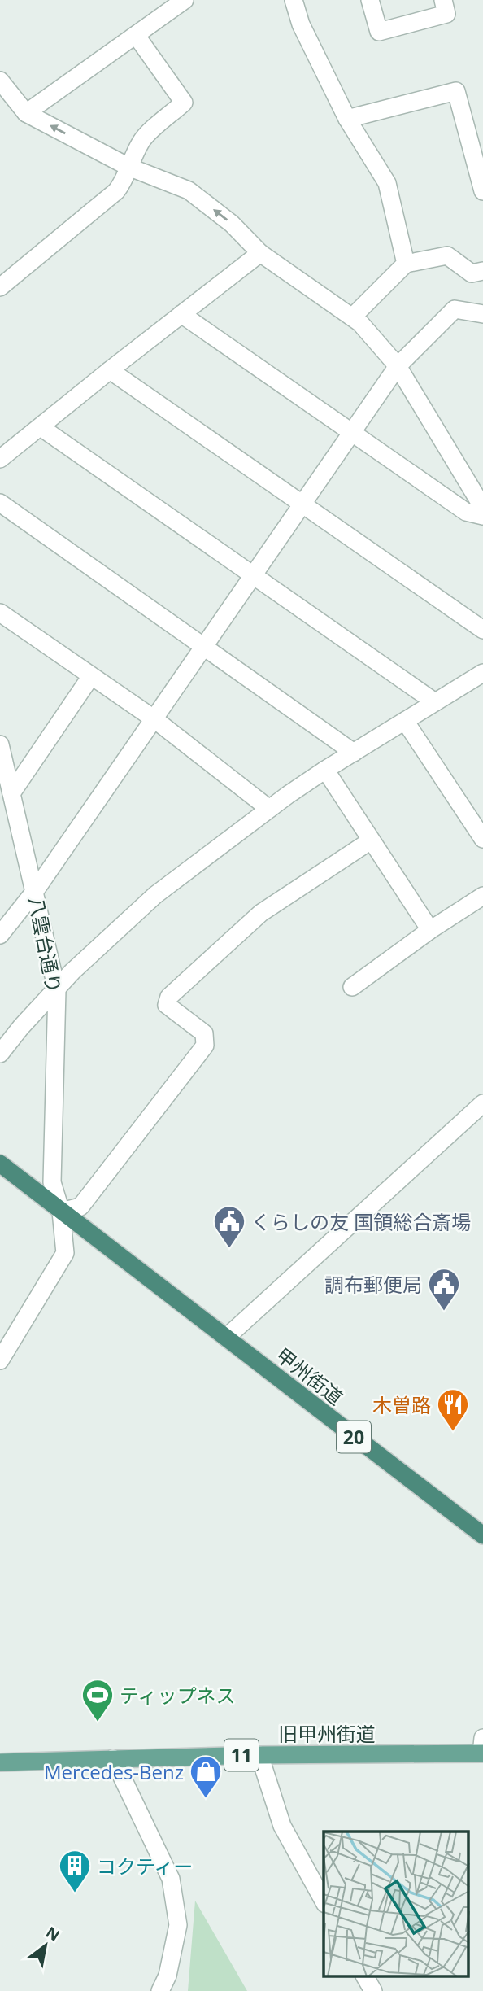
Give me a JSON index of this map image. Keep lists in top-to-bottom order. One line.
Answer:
{"streets":{"highway":["甲州街道","20"],"main road":["旧甲州街道","11"],"street":["八雲台通り"]},"crossings":[["八雲台通り","甲州街道"],["八雲台通り","20"],["甲州街道","20"]],"places":{"public building":["くらしの友 国領総合斎場","調布郵便局"],"restaurant":["木曽路"],"sports":["ティップネス"],"shop":["Mercedes-Benz"],"building":["コクティー"]},"north":"top right"}
